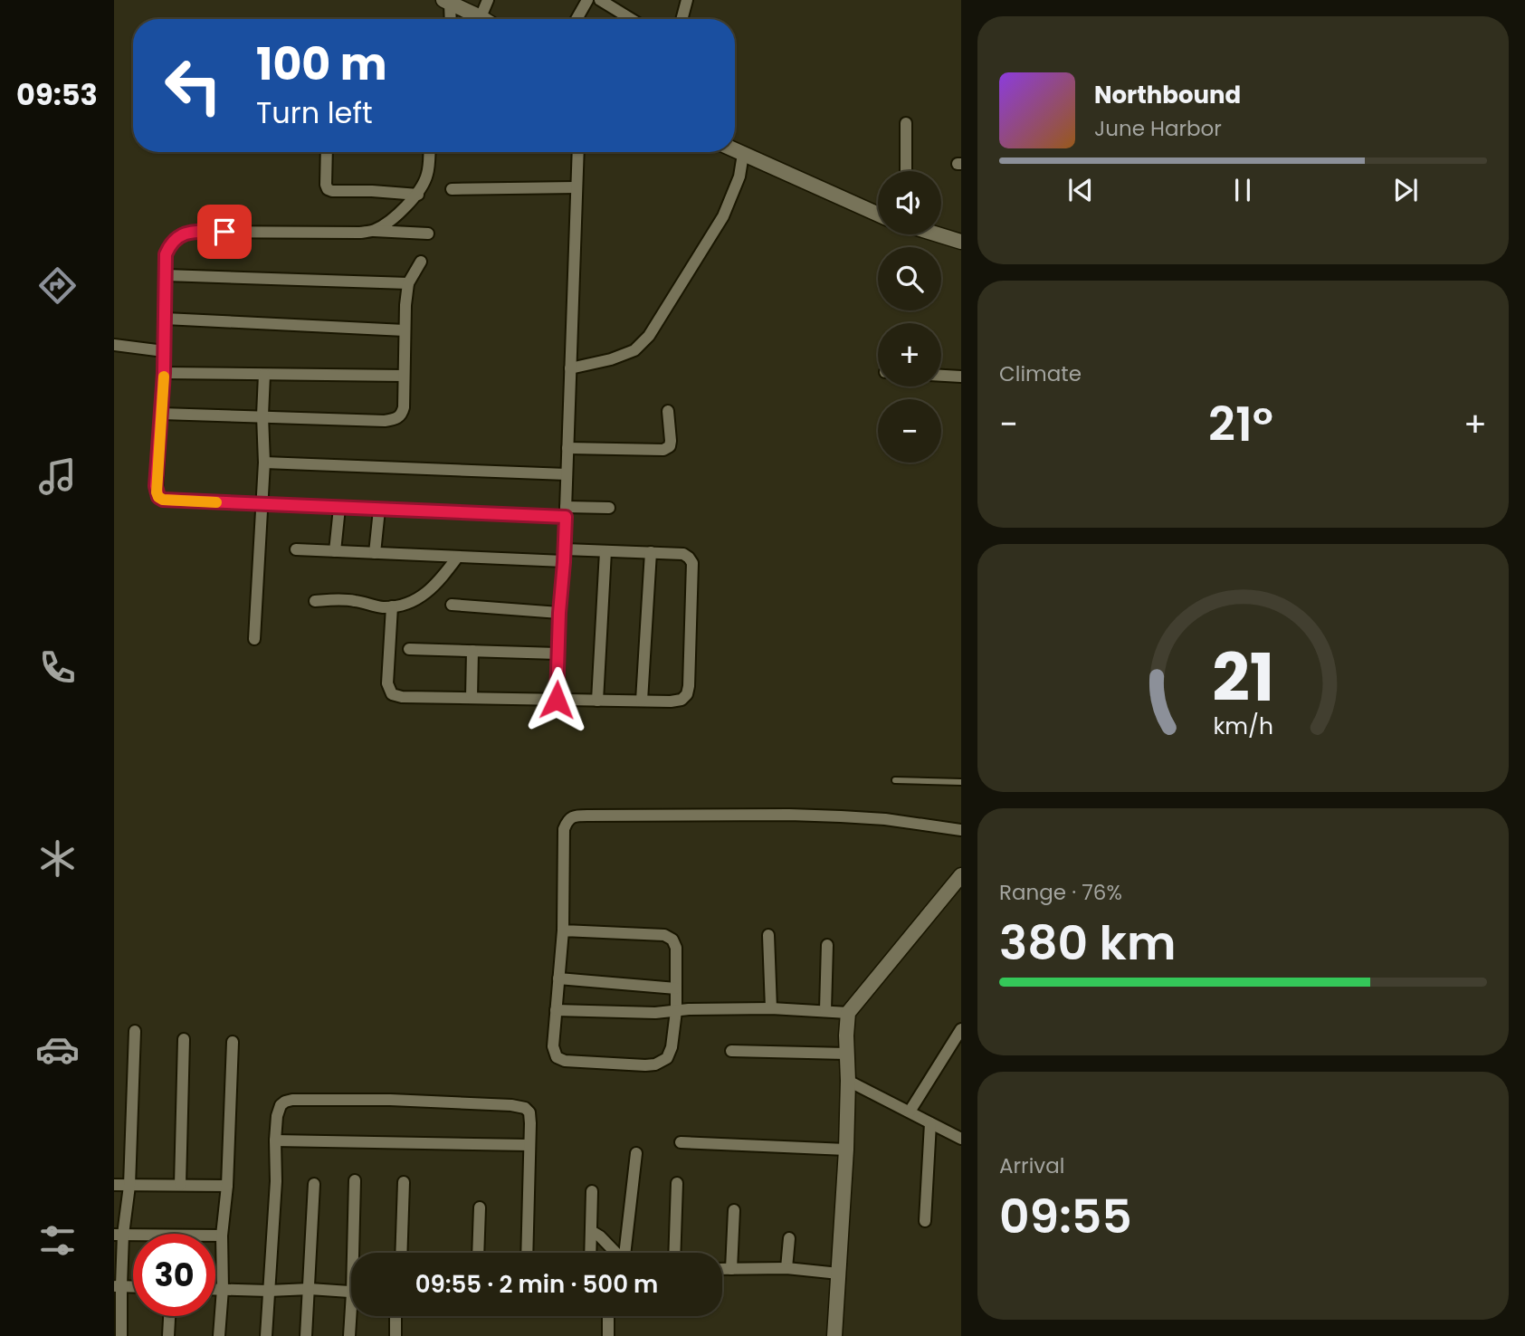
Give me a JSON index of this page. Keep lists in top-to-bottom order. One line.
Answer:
{"page":{"tabs":"09:53","turn":["100 m","Turn left"],"song":["Northbound","June Harbor"],"map_buttons":["+","−"],"tile":["Climate",["Range · 76%","380 km"],["Arrival","09:55"]],"heat":["−","21°","+"],"limit":"30","trip":"09:55 · 2 min · 500 m","gauge":["21","km/h"]}}
